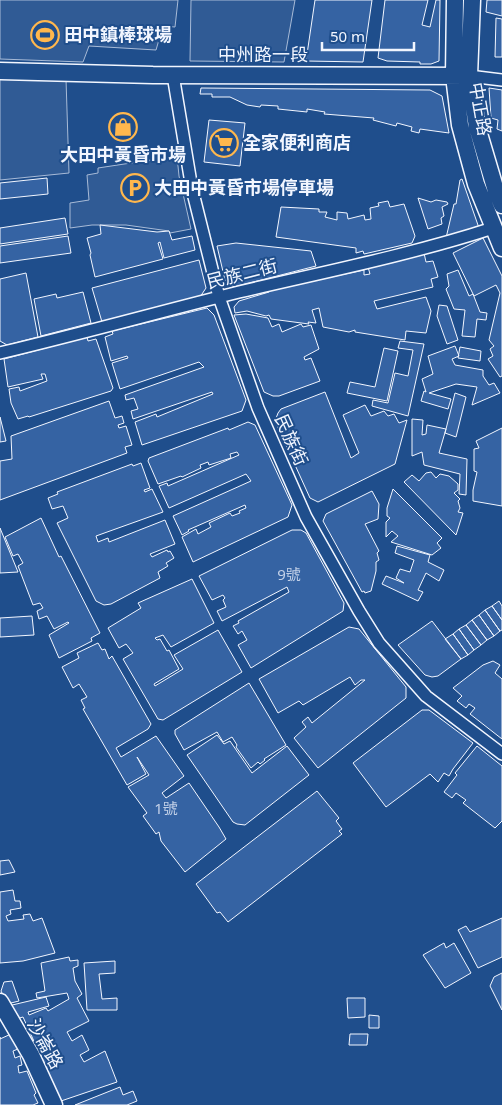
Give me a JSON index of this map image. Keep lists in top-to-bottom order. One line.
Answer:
{"streets":{"street":["中州路一段","中正路","民族二街","民族街","沙崙路"]},"crossings":[["中州路一段","中正路"],["中州路一段","民族街"],["中正路","民族二街"],["民族二街","民族街"]],"places":{"sports":["田中鎮棒球場"],"shop":["大田中黃昏市場"],"supermarket":["全家便利商店"],"parking":["大田中黃昏市場停車場"]},"house_numbers":["9號","1號"],"scale_bar":"50 m"}
